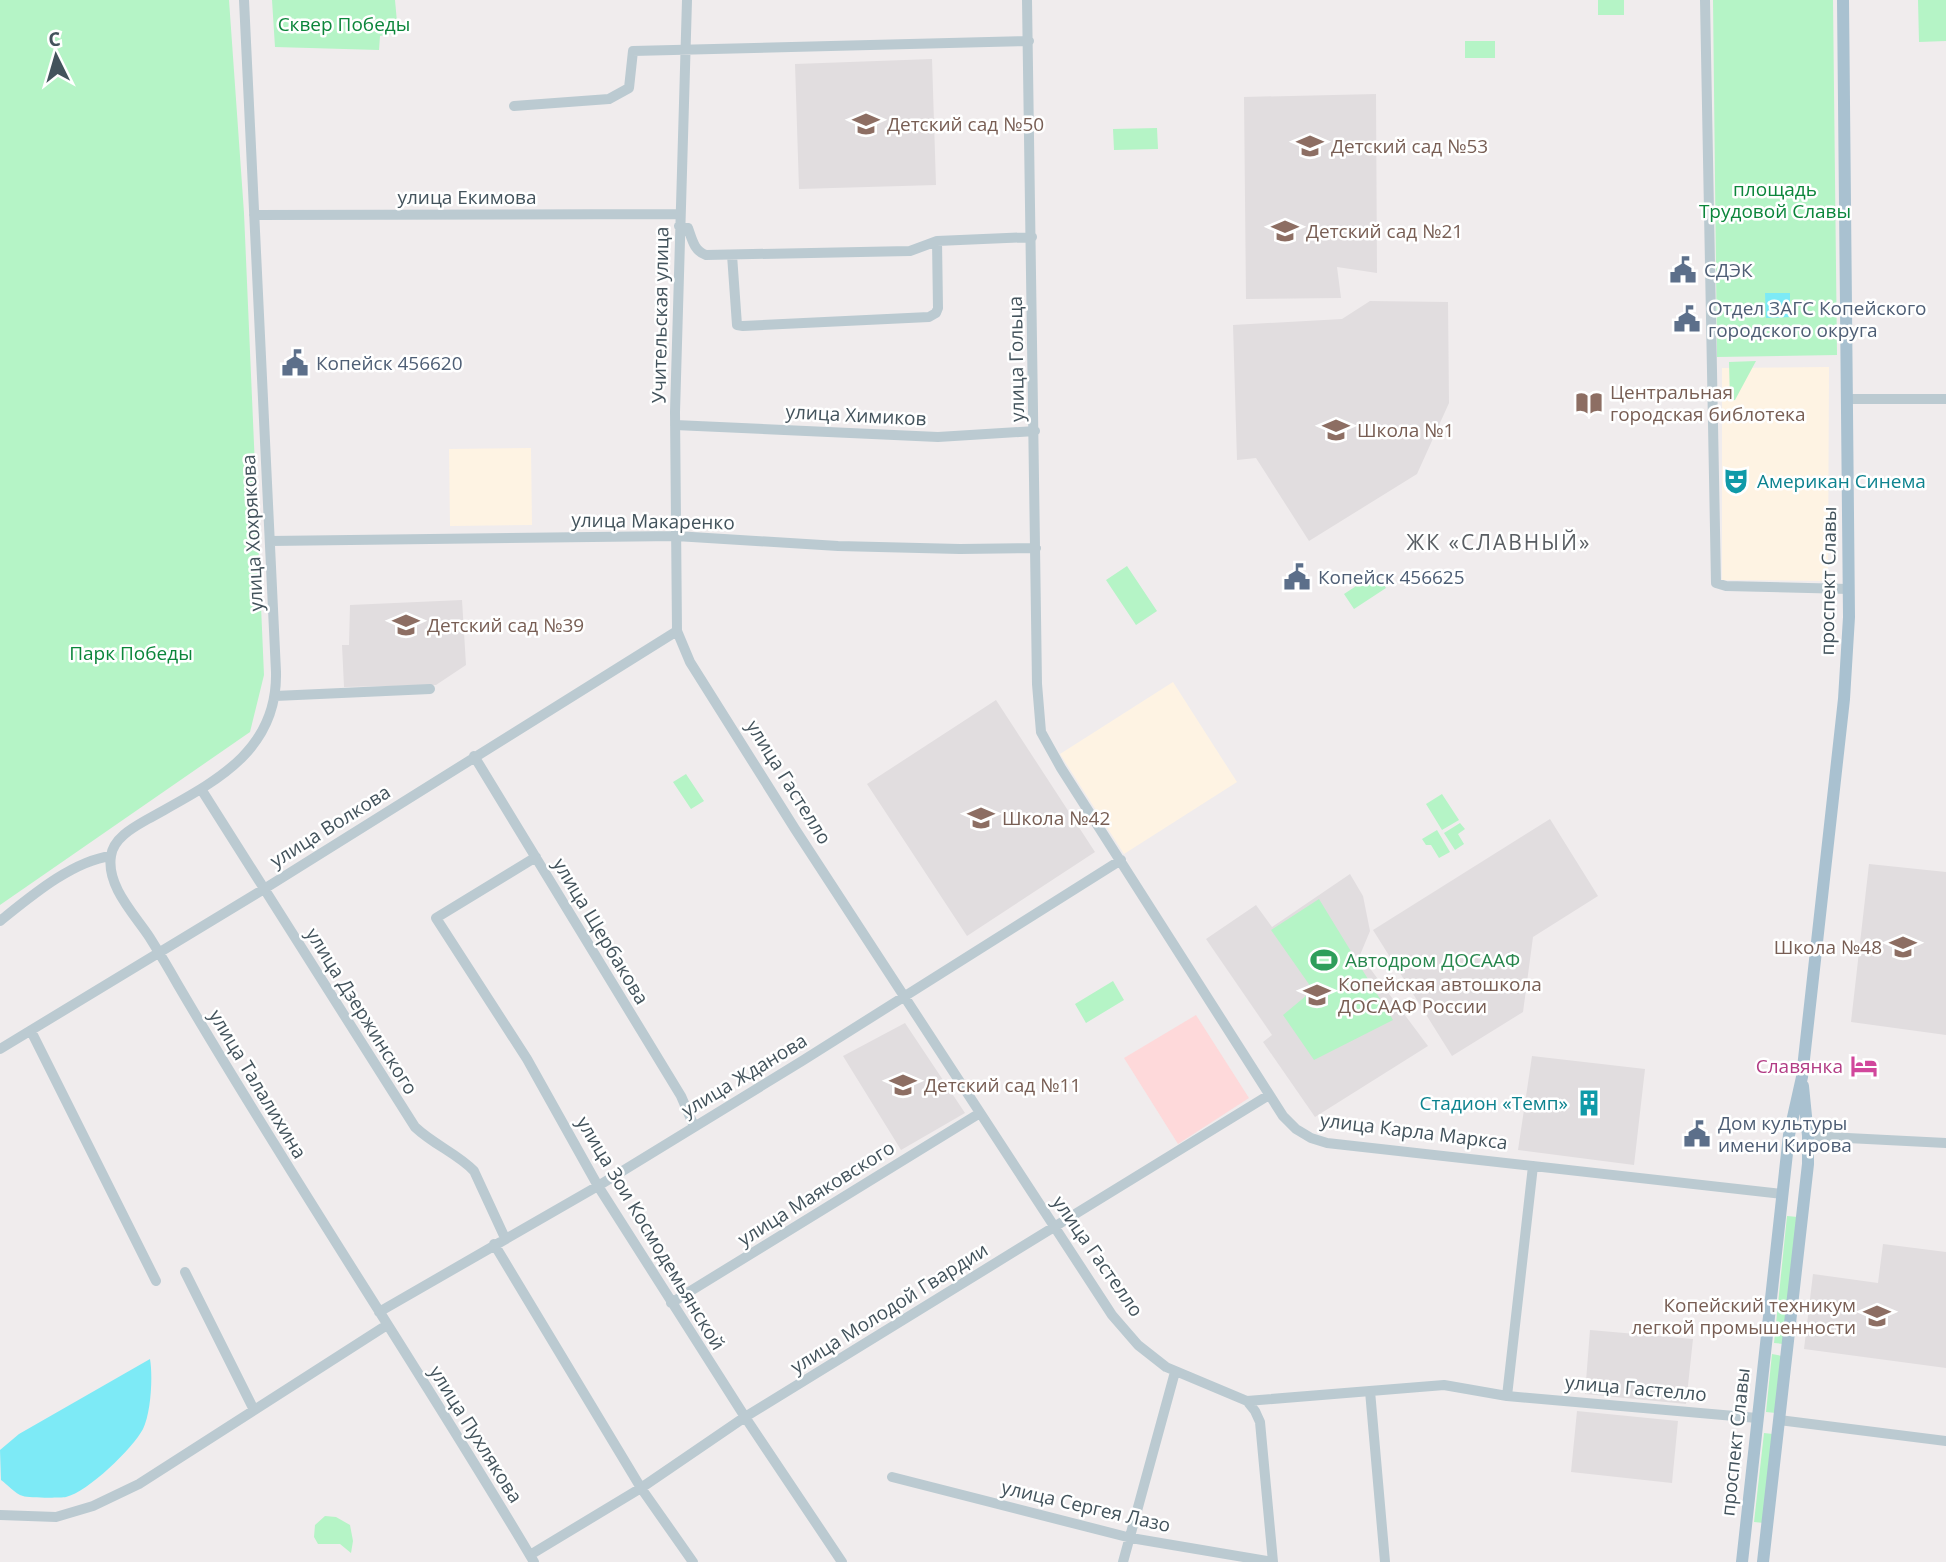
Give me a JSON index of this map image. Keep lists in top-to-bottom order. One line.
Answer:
{"streets":{"main road":["проспект Славы","улица Гастелло","улица Карла Маркса"],"street":["улица Екимова","Учительская улица","улица Гольца","улица Химиков","улица Макаренко","улица Хохрякова","улица Волкова","улица Щербакова","улица Дзержинского","улица Жданова","улица Талалихина","улица Маяковского","улица Зои Космодемьянской","улица Молодой Гвардии","улица Пухлякова","улица Сергея Лазо"]},"crossings":[["улица Екимова","Учительская улица"],["улица Екимова","улица Хохрякова"],["Учительская улица","улица Химиков"],["Учительская улица","улица Макаренко"],["Учительская улица","улица Гастелло"],["Учительская улица","улица Волкова"],["улица Гольца","улица Химиков"],["улица Гольца","улица Макаренко"],["улица Гольца","улица Карла Маркса"],["улица Макаренко","улица Хохрякова"],["улица Хохрякова","улица Дзержинского"],["улица Хохрякова","улица Талалихина"],["проспект Славы","улица Гастелло"],["проспект Славы","улица Карла Маркса"],["улица Гастелло","улица Волкова"],["улица Гастелло","улица Жданова"],["улица Гастелло","улица Маяковского"],["улица Гастелло","улица Молодой Гвардии"],["улица Волкова","улица Щербакова"],["улица Волкова","улица Дзержинского"],["улица Волкова","улица Талалихина"],["улица Щербакова","улица Жданова"],["улица Щербакова","улица Зои Космодемьянской"],["улица Дзержинского","улица Жданова"],["улица Жданова","улица Талалихина"],["улица Жданова","улица Карла Маркса"],["улица Жданова","улица Зои Космодемьянской"],["улица Талалихина","улица Пухлякова"],["улица Карла Маркса","улица Молодой Гвардии"],["улица Маяковского","улица Зои Космодемьянской"],["улица Зои Космодемьянской","улица Молодой Гвардии"],["улица Молодой Гвардии","улица Пухлякова"]],"districts":["ЖК «СЛАВНЫЙ»"],"parks":["Сквер Победы","площадь Трудовой Славы","Парк Победы"],"places":{"school or university":["Детский сад №50","Детский сад №53","Детский сад №21","Школа №1","Детский сад №39","Школа №42","Школа №48","Копейская автошкола ДОСААФ России","Детский сад №11","Копейский техникум легкой промышенности"],"public building":["СДЭК","Отдел ЗАГС Копейского городского округа","Копейск 456620","Копейск 456625","Дом культуры имени Кирова"],"library":["Центральная городская библотека"],"theatre":["Американ Синема"],"sports":["Автодром ДОСААФ"],"hotel":["Славянка"],"building":["Стадион «Темп»"]},"north":"top"}
